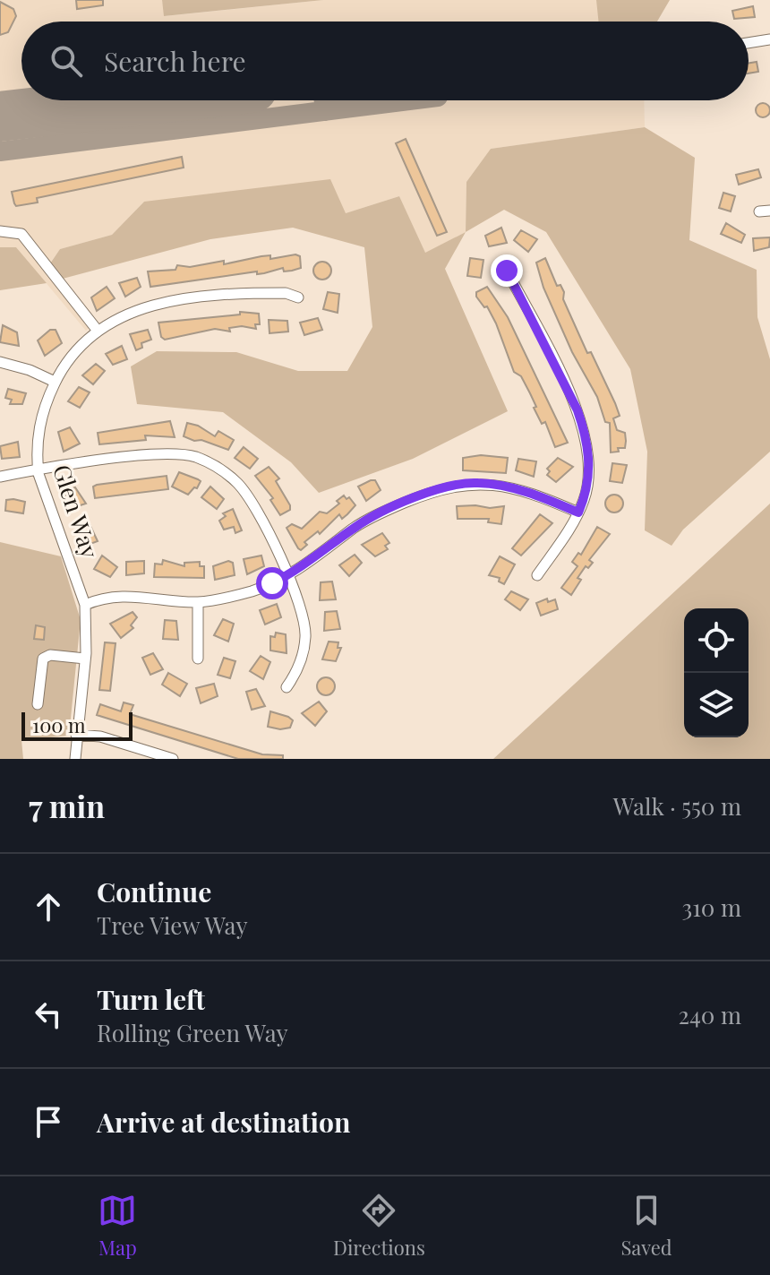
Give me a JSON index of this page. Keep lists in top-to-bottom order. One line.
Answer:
{"streets":{"street":["Glen Way"]},"scale_bar":"100 m","page":{"search":"Search here","scale":"100 m","heading":["7 min","Walk · 550 m"],"list":[["Continue","Tree View Way","310 m"],["Turn left","Rolling Green Way","240 m"],"Arrive at destination"],"nav":["Map","Directions","Saved"]}}
